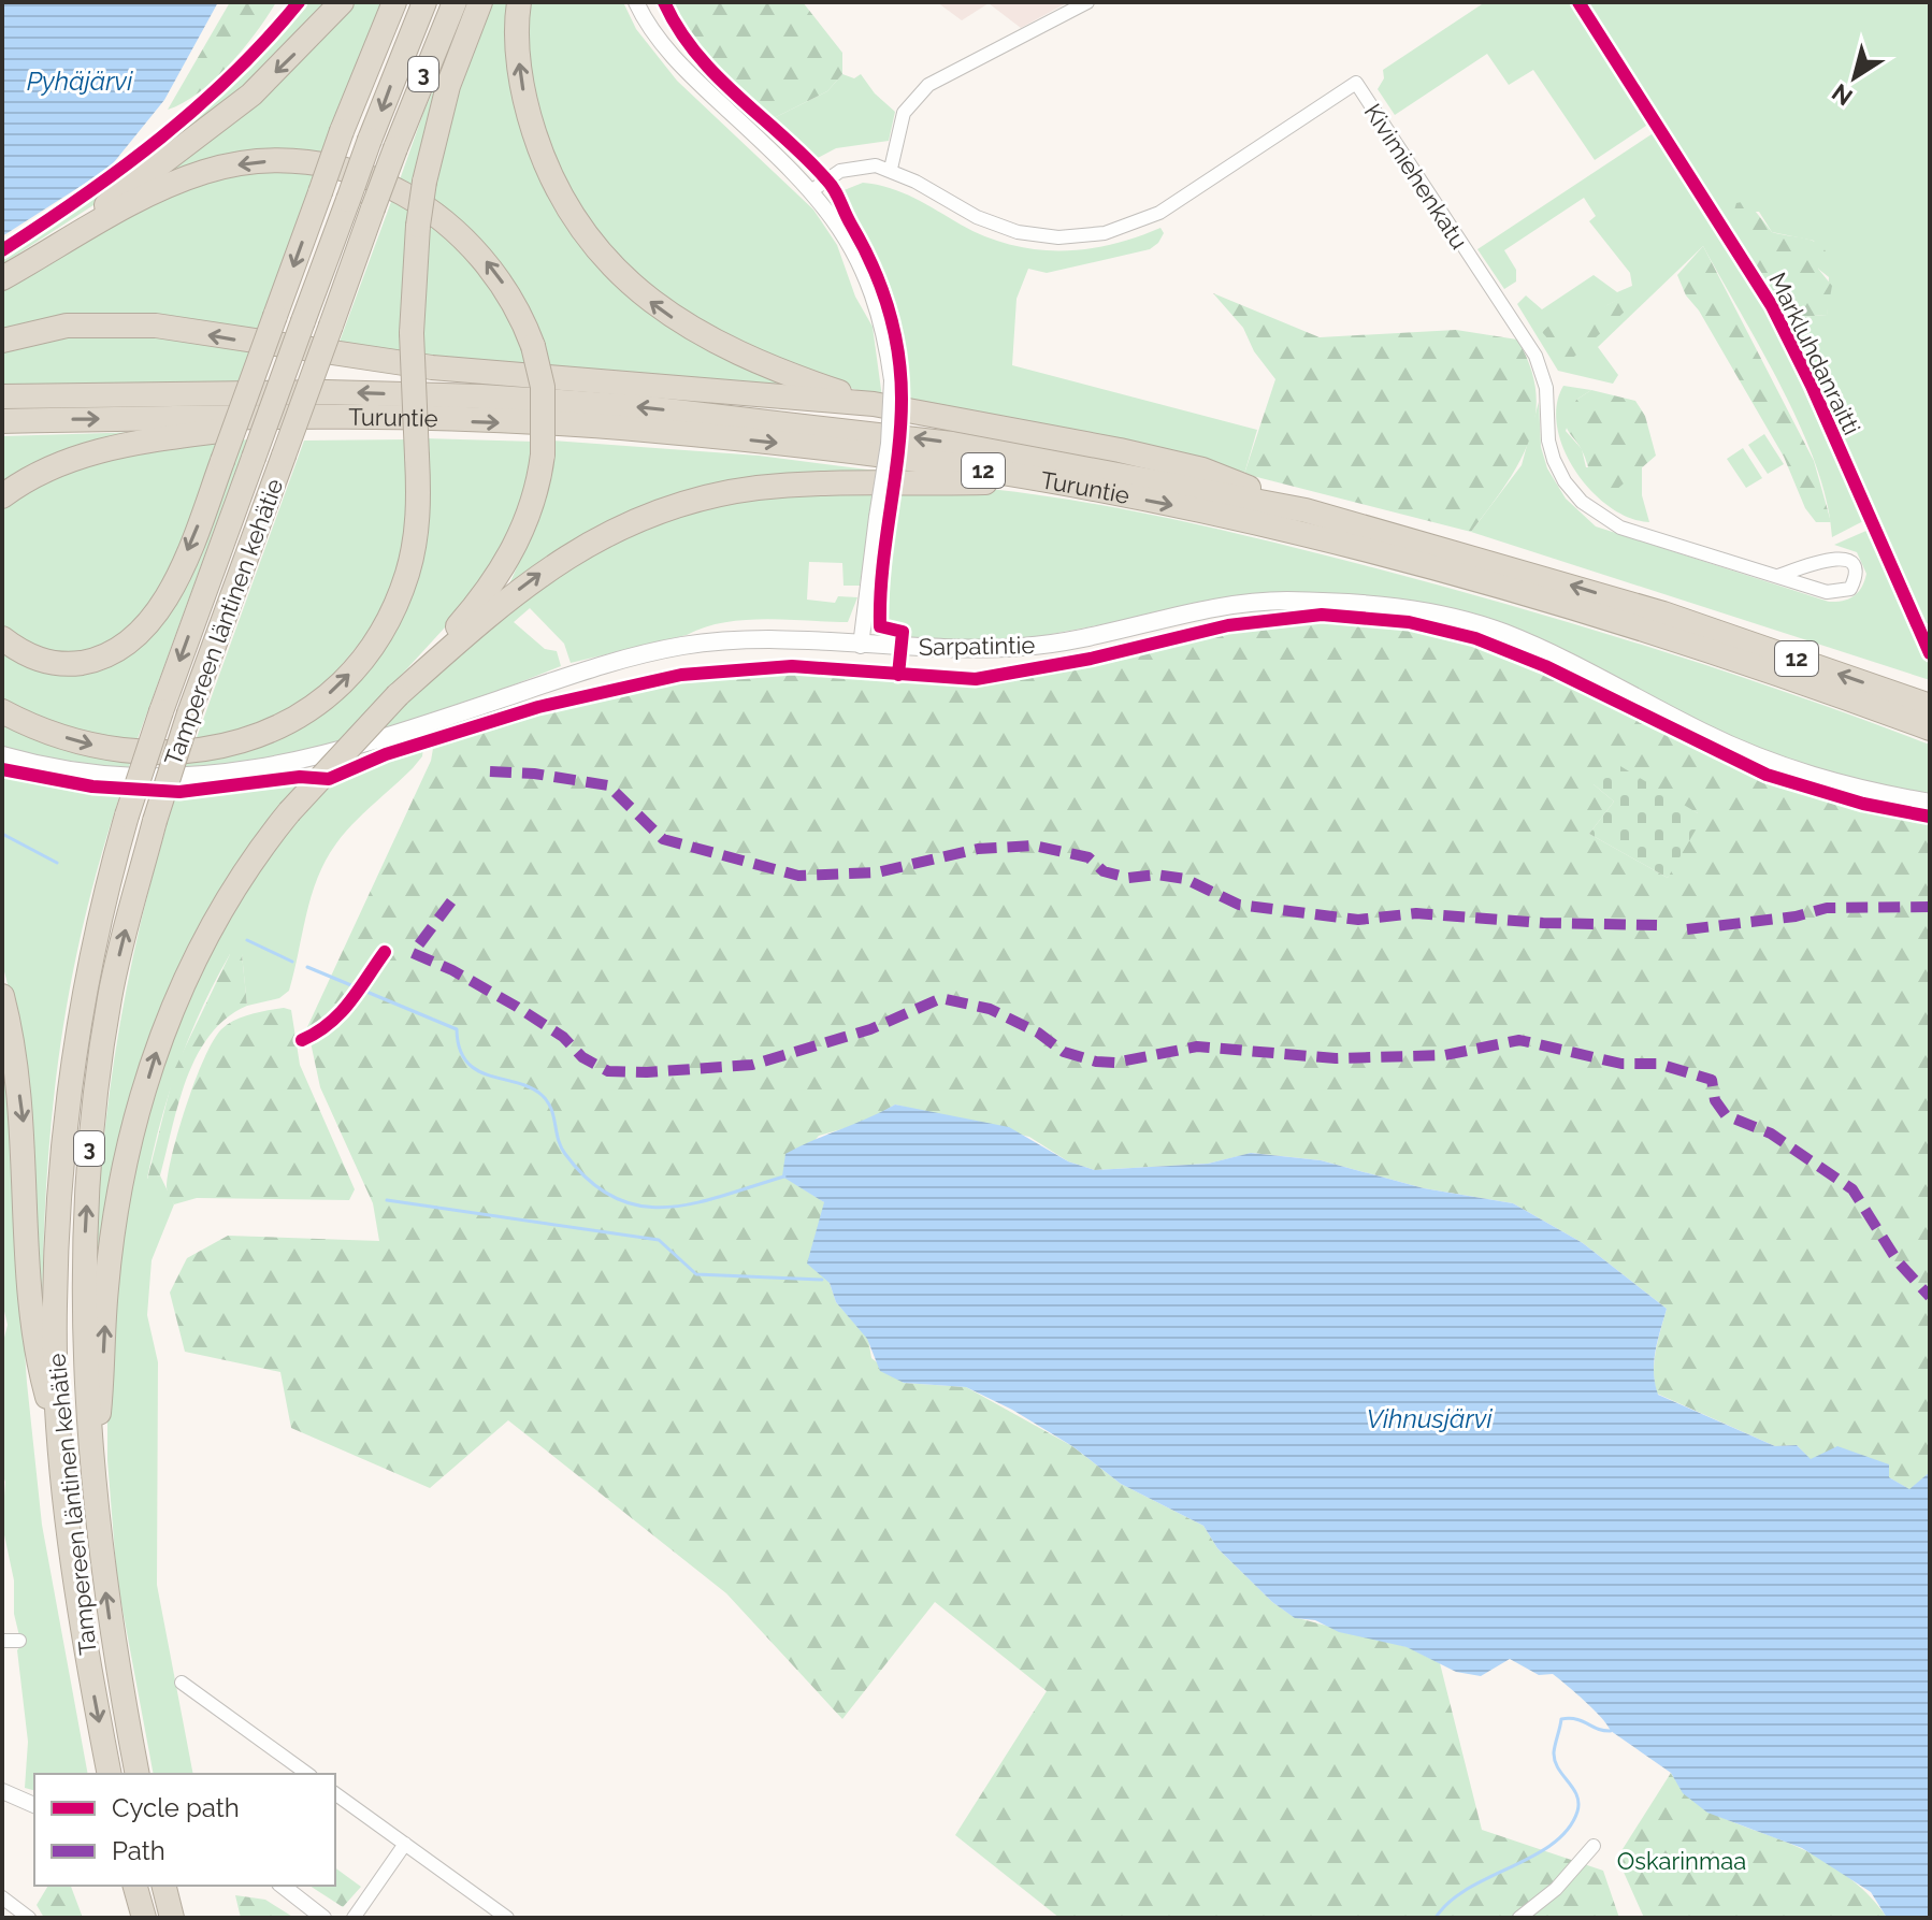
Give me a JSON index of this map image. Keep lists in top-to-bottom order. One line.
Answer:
{"streets":{"highway":["3","Turuntie","12","Tampereen läntinen kehätie"],"main road":["Sarpatintie"],"street":["Kivimiehenkatu"],"cycle path":["Markluhdanraitti"]},"water":["Pyhäjärvi","Vihnusjärvi"],"parks":["Oskarinmaa"],"legend":["Cycle path","Path"],"north":"bottom left"}
